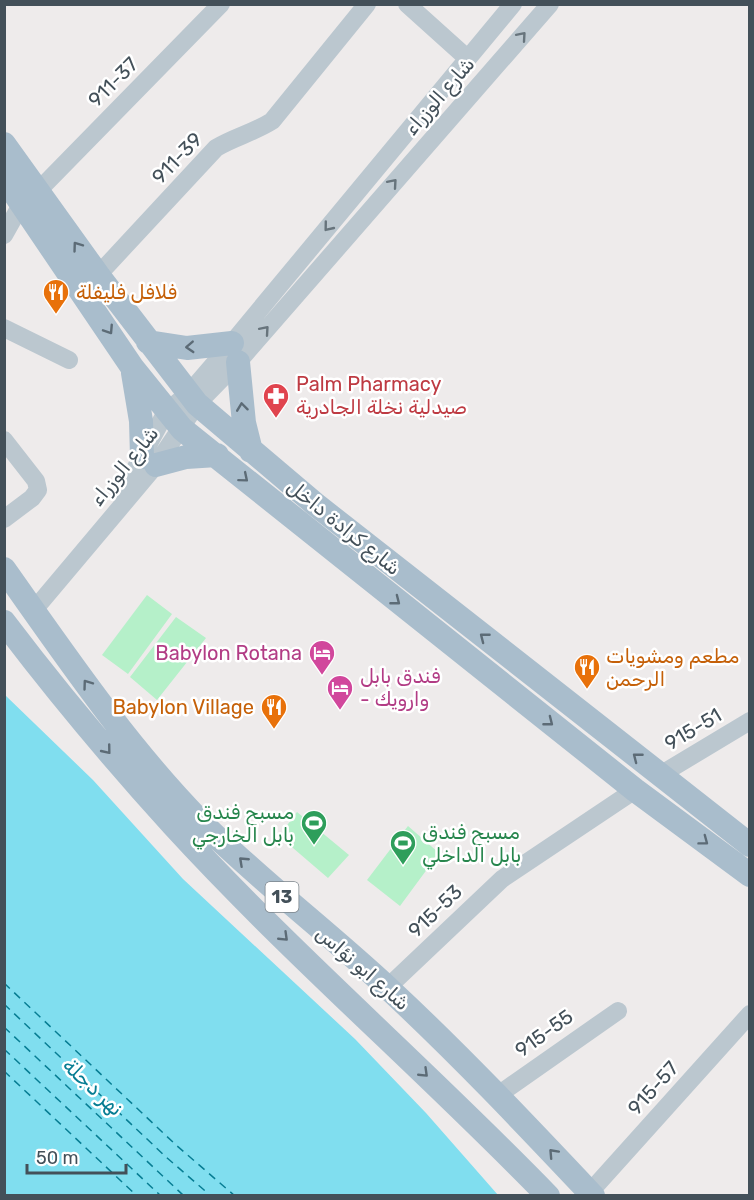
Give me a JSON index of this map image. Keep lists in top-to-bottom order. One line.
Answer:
{"streets":{"main road":["شارع كرادة داخل","13","شارع ابو نؤاس"],"street":["911-37","شارع الوزراء","911-39","915-51","915-53","915-55","915-57"]},"crossings":[["911-37","شارع كرادة داخل"],["شارع الوزراء","شارع كرادة داخل"],["شارع الوزراء","شارع ابو نؤاس"],["911-39","شارع كرادة داخل"],["شارع كرادة داخل","915-51"],["شارع كرادة داخل","915-53"],["915-53","شارع ابو نؤاس"],["شارع ابو نؤاس","915-55"],["شارع ابو نؤاس","915-57"]],"water":["نهر دجلة"],"places":{"restaurant":["فلافل فليفلة","مطعم ومشويات الرحمن","Babylon Village"],"pharmacy":["Palm Pharmacy صيدلية نخلة الجادرية"],"hotel":["Babylon Rotana","فندق بابل - وارويك"],"sports":["مسبح فندق بابل الخارجي","مسبح فندق بابل الداخلي"]},"scale_bar":"50 m"}
